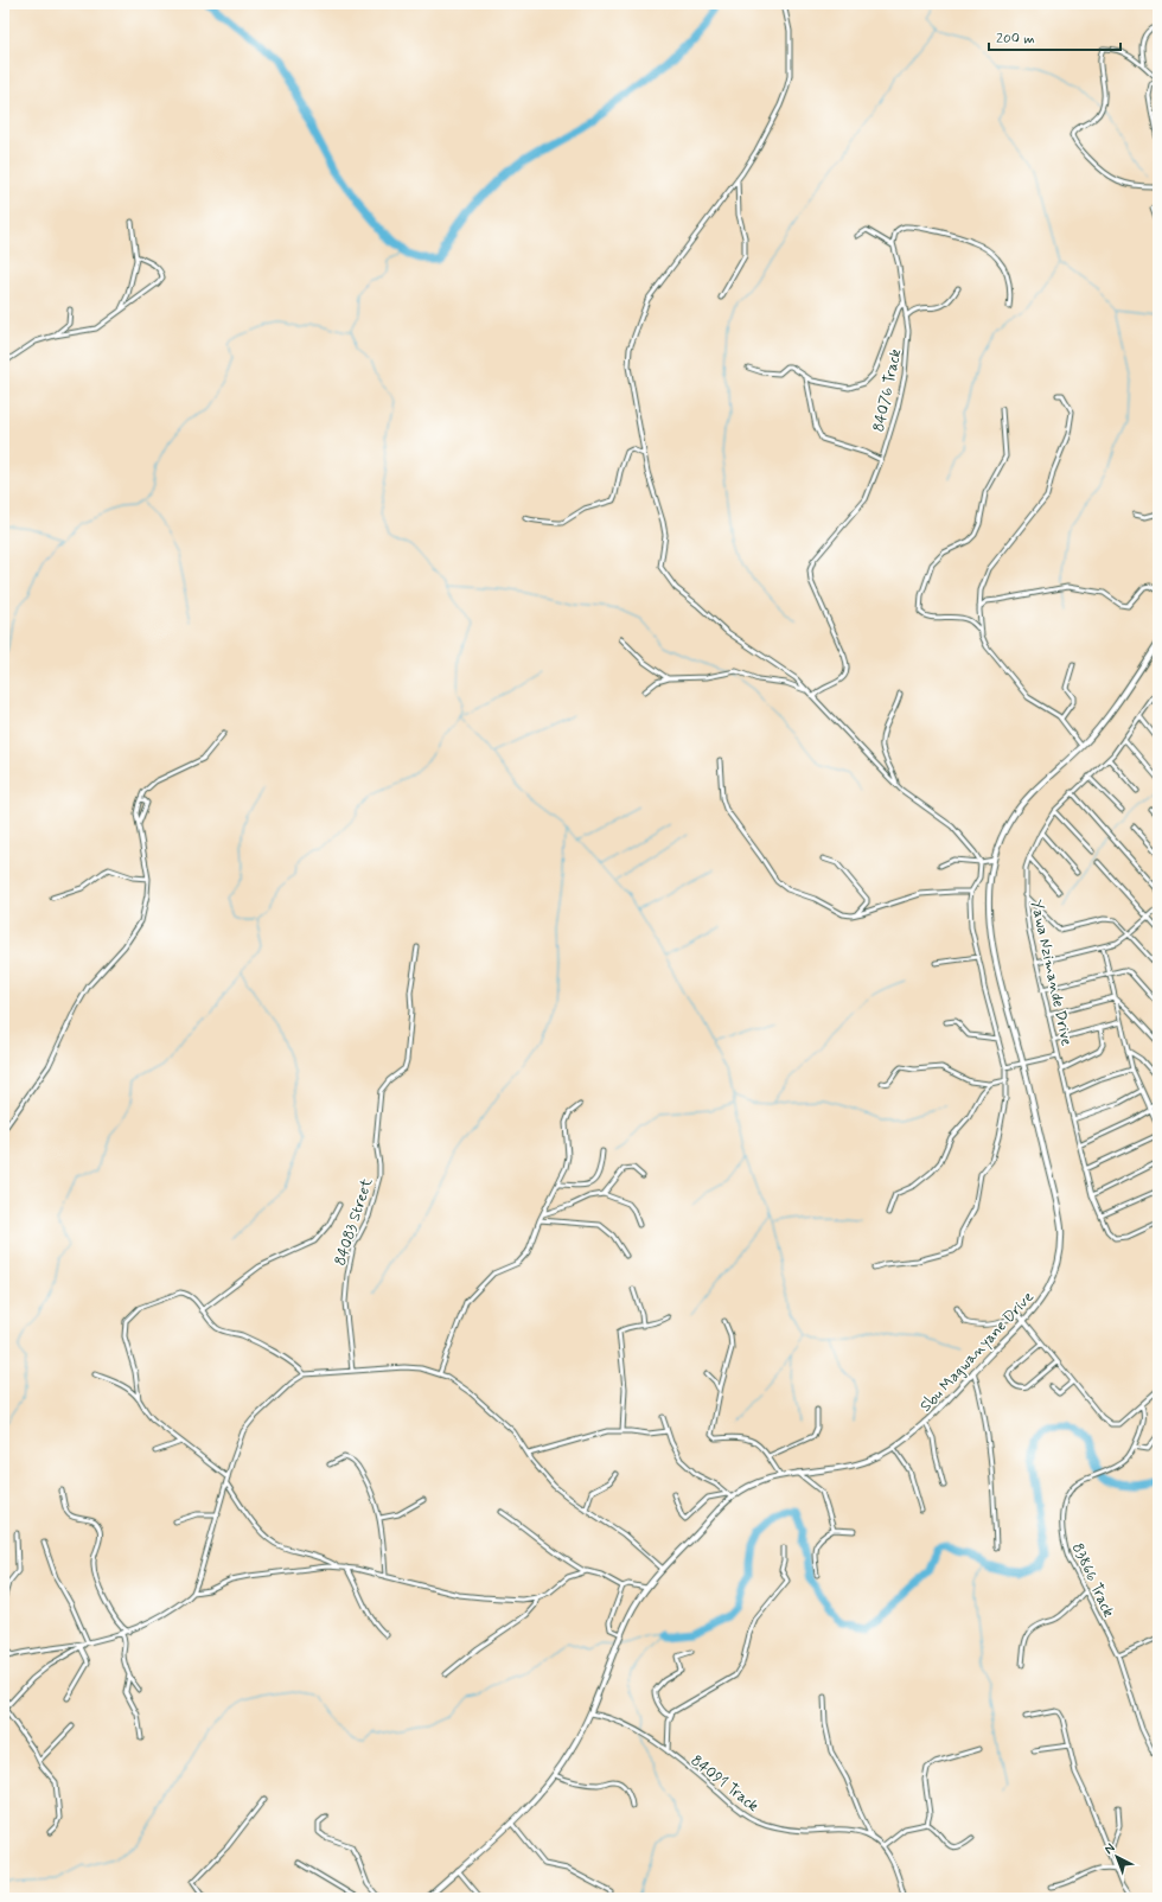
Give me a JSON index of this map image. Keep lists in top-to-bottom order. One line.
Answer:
{"streets":{"main road":["Sbu Magwanyane Drive"],"street":["84076 Track","Yawa Nzimande Drive","84083 Street","83866 Track","84091 Track"]},"crossings":[["Sbu Magwanyane Drive","84091 Track"]],"scale_bar":"200 m","north":"top left"}
